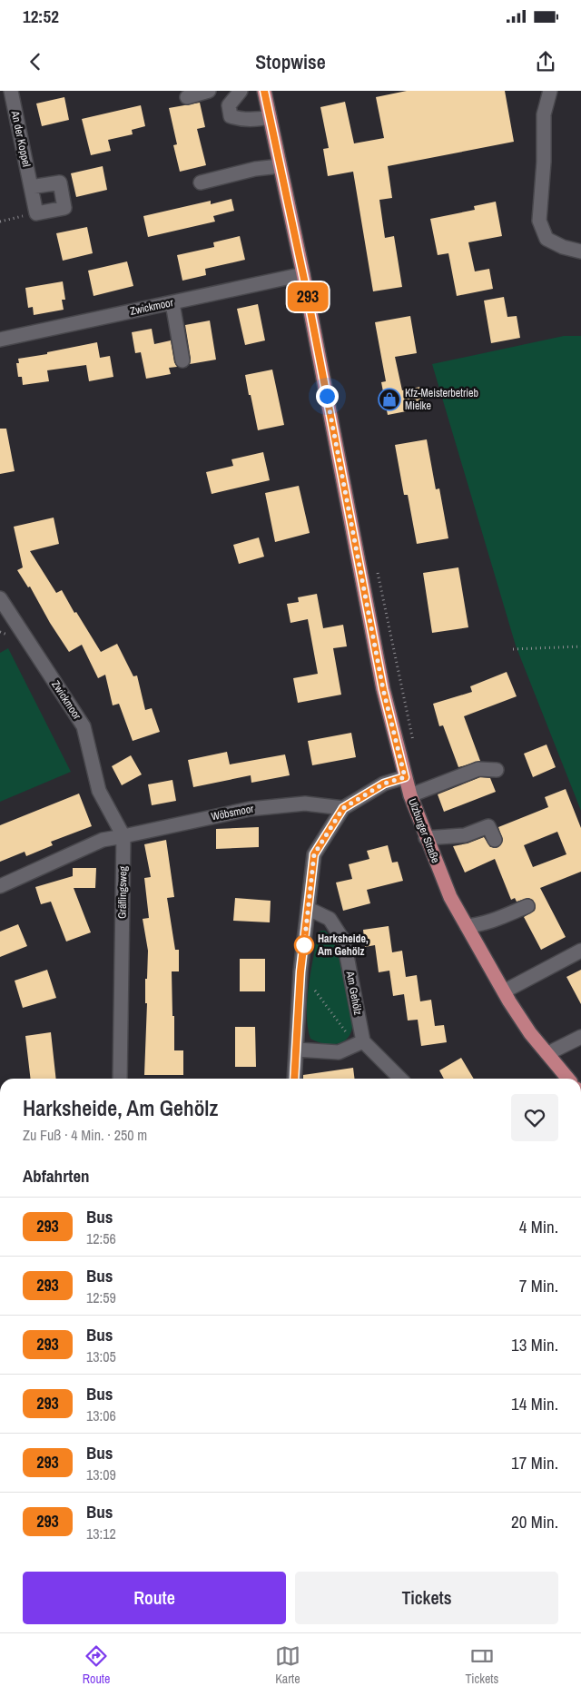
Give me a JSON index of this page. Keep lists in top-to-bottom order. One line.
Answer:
{"streets":{"main road":["Ulzburger Straße"],"street":["An der Koppel","Zwickmoor","Wöbsmoor","Gräflingsweg","Am Gehölz"]},"crossings":[["Zwickmoor","Wöbsmoor"],["Zwickmoor","Ulzburger Straße"],["Zwickmoor","Gräflingsweg"],["Wöbsmoor","Gräflingsweg"]],"places":{"shop":["Kfz-Meisterbetrieb Mielke"],"other":["Harksheide, Am Gehölz"]},"lines":["bus line 293"],"page":{"status":"12:52","header":"Stopwise","on_map":"293","heading":[["Harksheide, Am Gehölz","Zu Fuß · 4 Min. · 250 m"],"Abfahrten"],"list":[{"mark":"293","name":"Bus","note":"12:56","value":"4 Min."},{"mark":"293","name":"Bus","note":"12:59","value":"7 Min."},{"mark":"293","name":"Bus","note":"13:05","value":"13 Min."},{"mark":"293","name":"Bus","note":"13:06","value":"14 Min."},{"mark":"293","name":"Bus","note":"13:09","value":"17 Min."},{"mark":"293","name":"Bus","note":"13:12","value":"20 Min."}],"buttons":["Route","Tickets"],"tabs":["Route","Karte","Tickets"]}}
